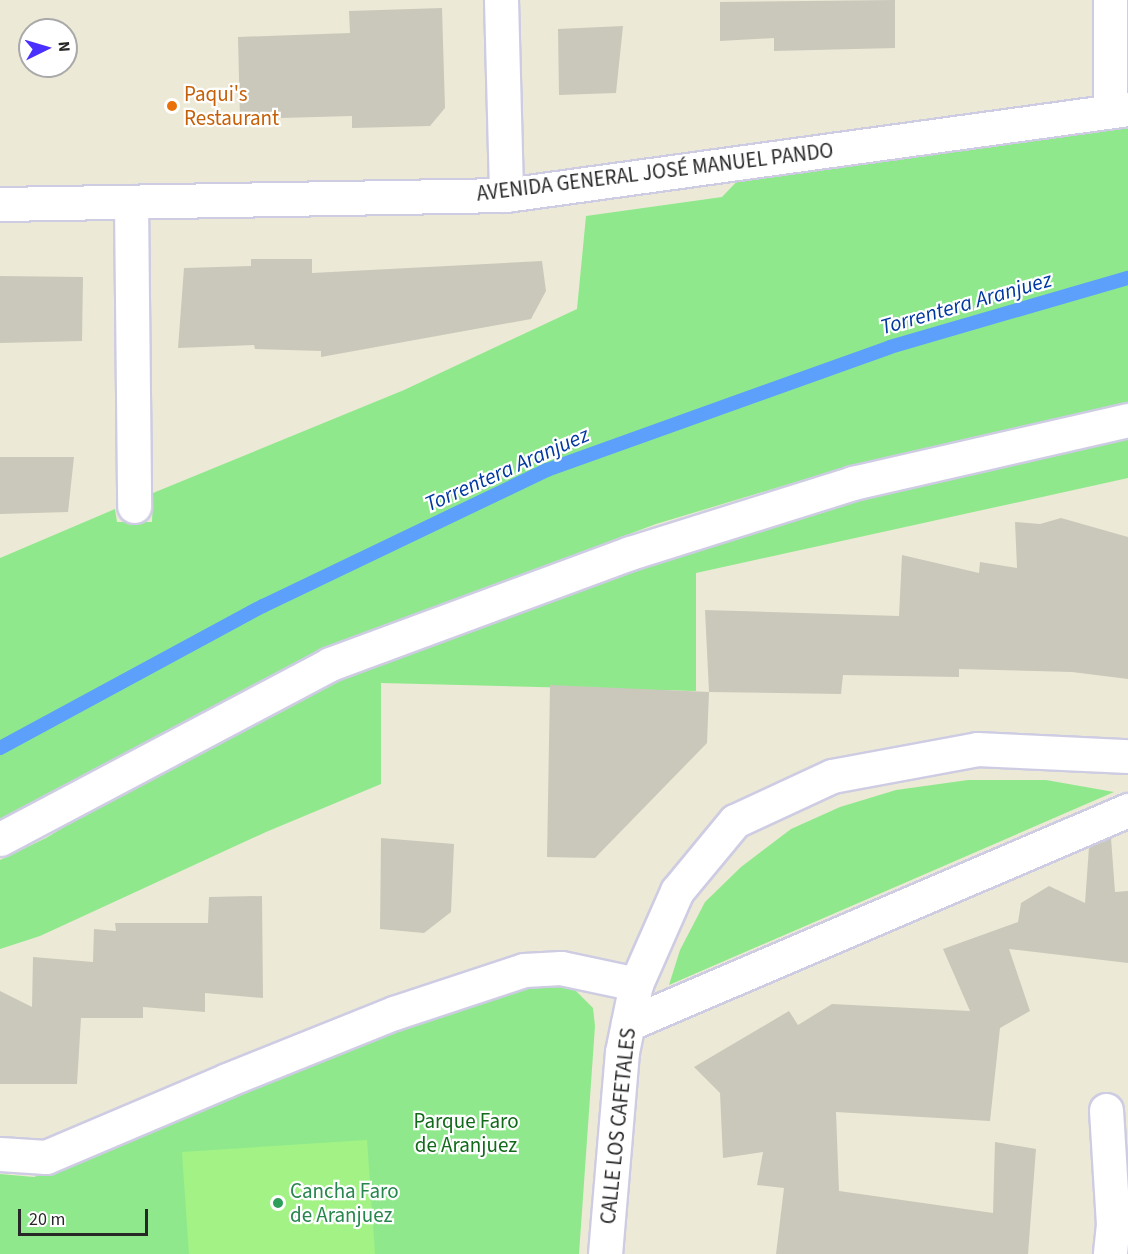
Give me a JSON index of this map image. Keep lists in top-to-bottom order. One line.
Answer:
{"streets":{"street":["AVENIDA GENERAL JOSÉ MANUEL PANDO","CALLE LOS CAFETALES"]},"water":["Torrentera Aranjuez"],"parks":["Parque Faro de Aranjuez"],"places":["Paqui's Restaurant","Cancha Faro de Aranjuez"],"scale_bar":"20 m","north":"right"}
